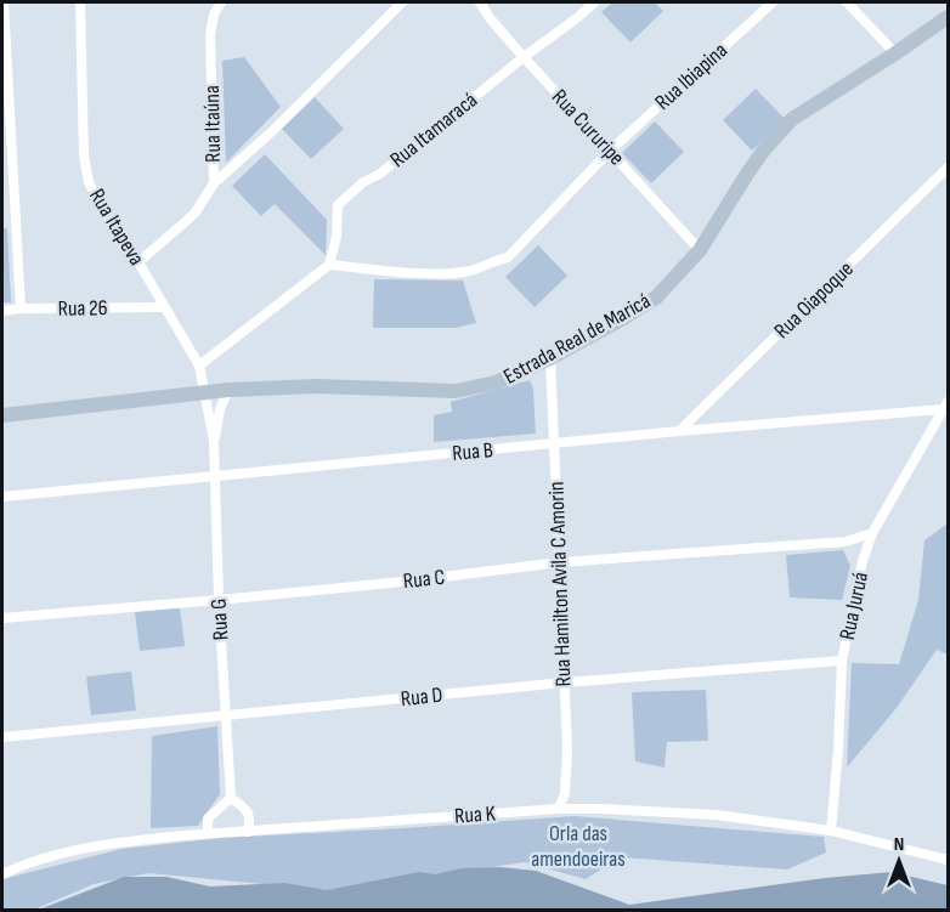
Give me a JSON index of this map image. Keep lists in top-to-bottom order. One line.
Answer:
{"streets":{"main road":["Estrada Real de Maricá"],"street":["Rua Ibiapina","Rua Itaúna","Rua Cururipe","Rua Itamaracá","Rua Itapeva","Rua Oiapoque","Rua 26","Rua B","Rua C","Rua Hamilton Avila C Amorin","Rua Juruá","Rua G","Rua D","Rua K"]},"crossings":[["Rua Ibiapina","Rua Cururipe"],["Rua Ibiapina","Rua Itamaracá"],["Rua Itaúna","Rua Itapeva"],["Rua Cururipe","Rua Itamaracá"],["Rua Cururipe","Estrada Real de Maricá"],["Rua Itapeva","Rua 26"],["Rua Itapeva","Estrada Real de Maricá"],["Rua Itapeva","Rua G"],["Rua Oiapoque","Rua B"],["Estrada Real de Maricá","Rua Hamilton Avila C Amorin"],["Estrada Real de Maricá","Rua G"],["Rua B","Rua Hamilton Avila C Amorin"],["Rua B","Rua Juruá"],["Rua B","Rua G"],["Rua C","Rua Hamilton Avila C Amorin"],["Rua C","Rua Juruá"],["Rua C","Rua G"],["Rua Hamilton Avila C Amorin","Rua D"],["Rua Hamilton Avila C Amorin","Rua K"],["Rua Juruá","Rua D"],["Rua Juruá","Rua K"],["Rua G","Rua D"]],"parks":["Orla das amendoeiras"],"north":"top"}
